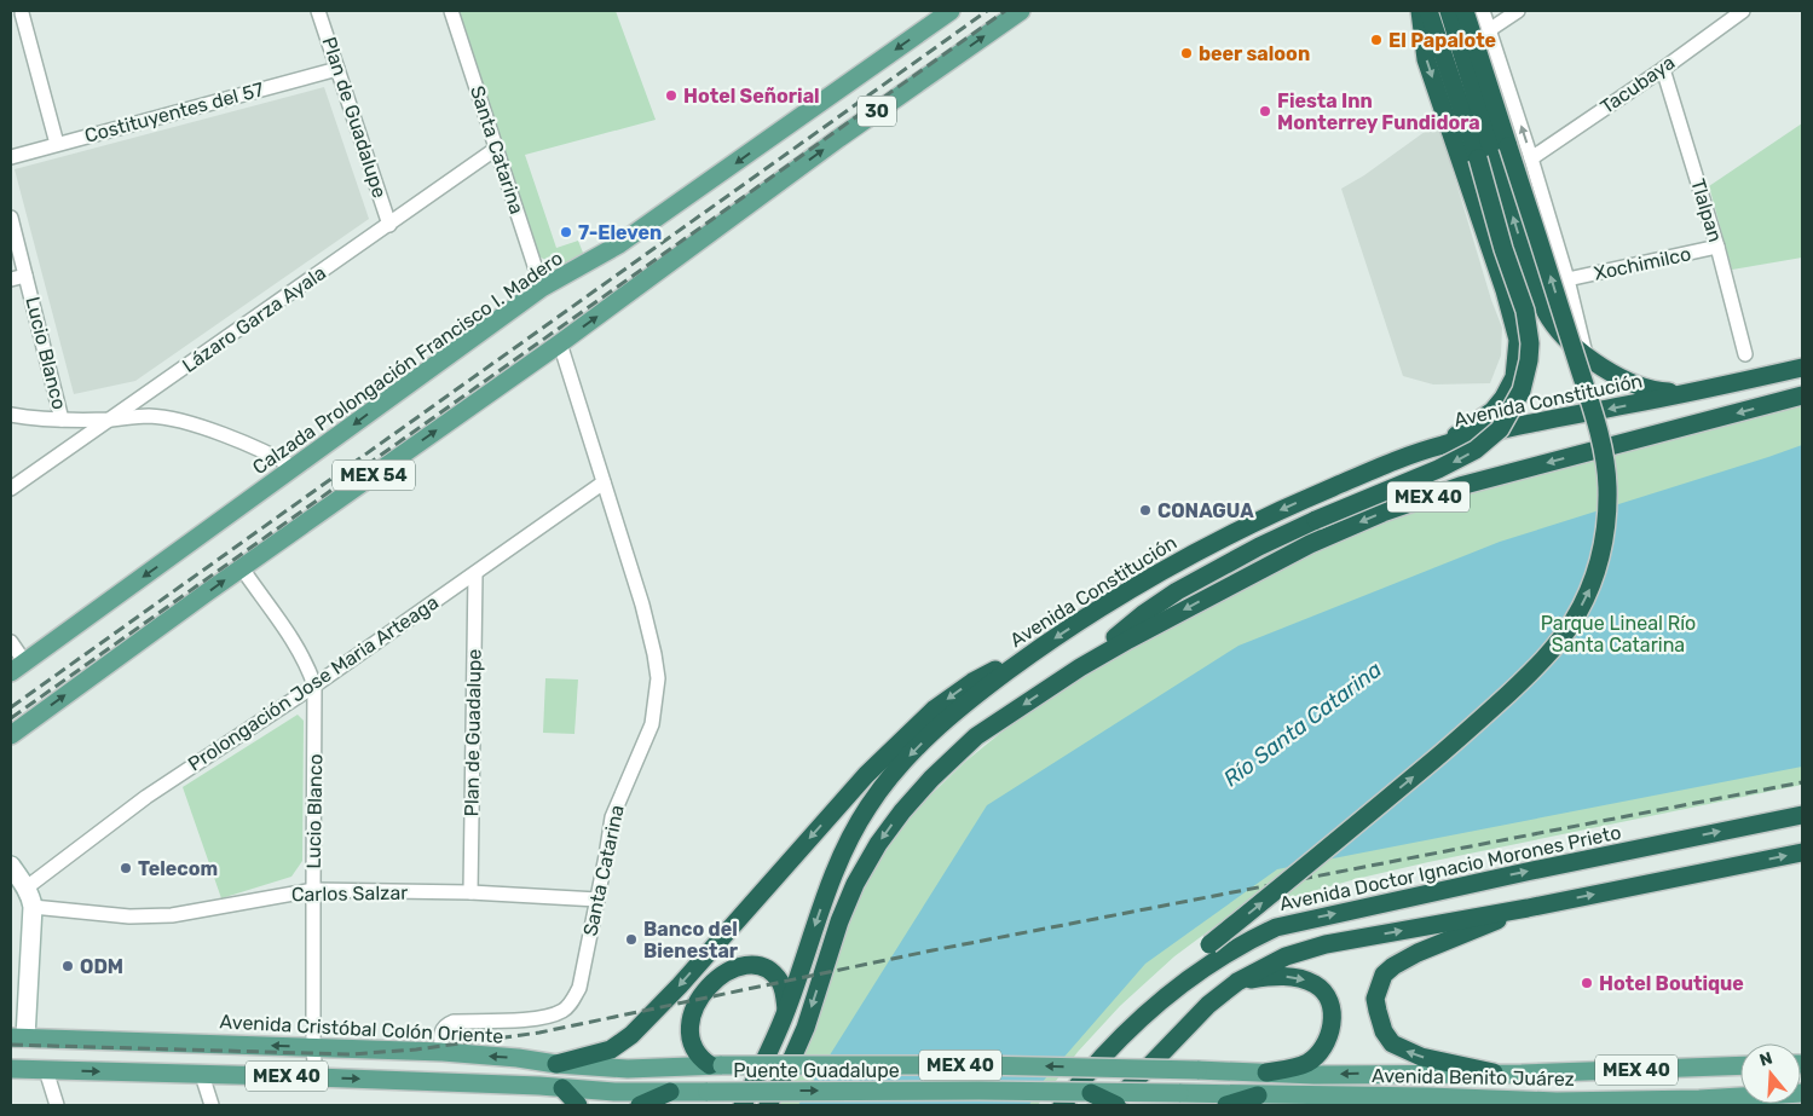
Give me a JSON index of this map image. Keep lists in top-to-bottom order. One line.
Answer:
{"streets":{"highway":["Avenida Constitución","MEX 40","Avenida Doctor Ignacio Morones Prieto"],"main road":["30","Calzada Prolongación Francisco I. Madero","MEX 54","Avenida Cristóbal Colón Oriente","Puente Guadalupe","Avenida Benito Juárez"],"street":["Tacubaya","Costituyentes del 57","Plan de Guadalupe","Santa Catarina","Tlalpan","Xochimilco","Lázaro Garza Ayala","Lucio Blanco","Prolongación Jose Maria Arteaga","Carlos Salzar"]},"crossings":[["Tacubaya","Tlalpan"],["30","MEX 54"],["Costituyentes del 57","Plan de Guadalupe"],["Plan de Guadalupe","Lázaro Garza Ayala"],["Plan de Guadalupe","Prolongación Jose Maria Arteaga"],["Plan de Guadalupe","Carlos Salzar"],["Santa Catarina","Lázaro Garza Ayala"],["Santa Catarina","Calzada Prolongación Francisco I. Madero"],["Santa Catarina","MEX 54"],["Santa Catarina","Prolongación Jose Maria Arteaga"],["Santa Catarina","Carlos Salzar"],["Santa Catarina","Avenida Cristóbal Colón Oriente"],["Tlalpan","Xochimilco"],["Lucio Blanco","MEX 54"],["Lucio Blanco","MEX 40"],["Lucio Blanco","Prolongación Jose Maria Arteaga"],["Lucio Blanco","Carlos Salzar"],["Lucio Blanco","Avenida Cristóbal Colón Oriente"],["MEX 40","Puente Guadalupe"],["Avenida Cristóbal Colón Oriente","Puente Guadalupe"],["Puente Guadalupe","Avenida Benito Juárez"]],"water":["Río Santa Catarina"],"parks":["Parque Lineal Río Santa Catarina"],"places":["El Papalote","beer saloon","Hotel Señorial","Fiesta Inn Monterrey Fundidora","7-Eleven","CONAGUA","Telecom","Banco del Bienestar","ODM","Hotel Boutique"],"north":"top"}
